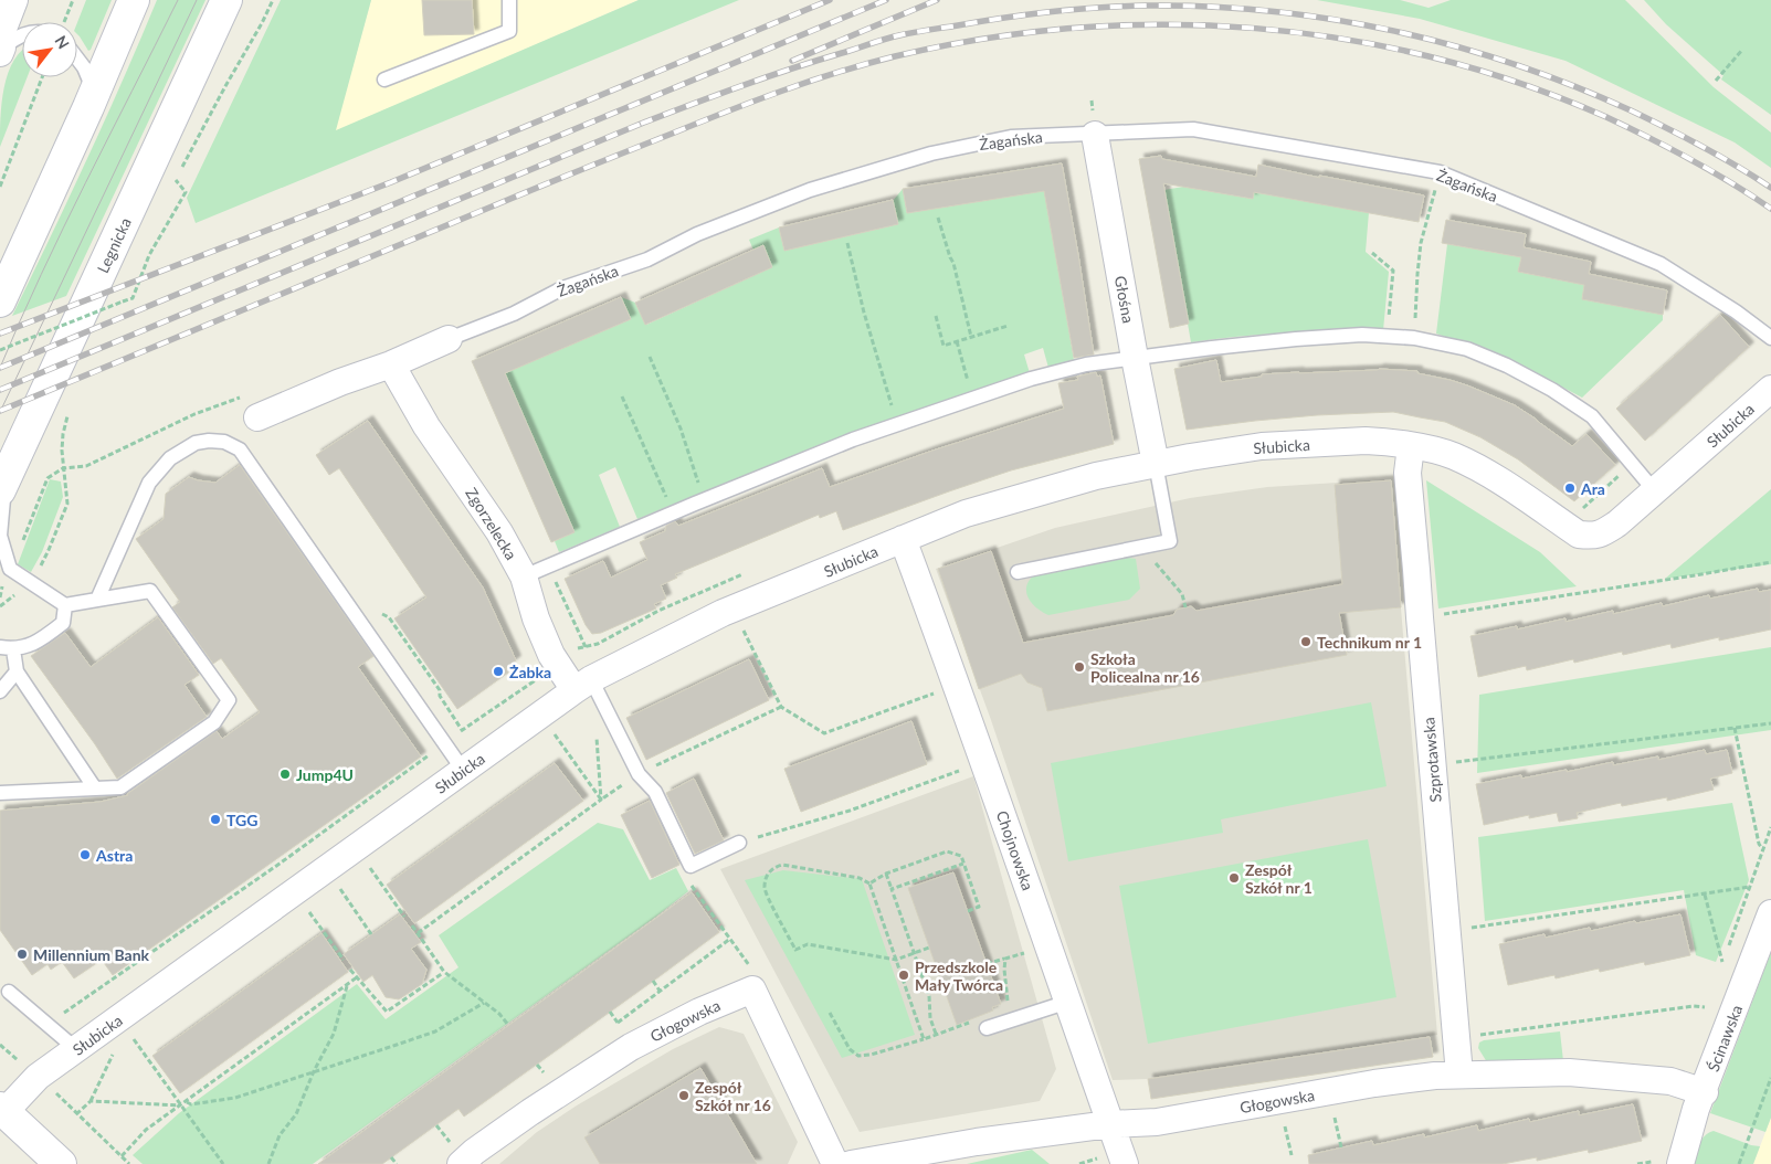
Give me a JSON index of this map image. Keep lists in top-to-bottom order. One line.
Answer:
{"streets":{"main road":["Legnicka"],"street":["Żagańska","Głośna","Słubicka","Zgorzelecka","Szprotawska","Chojnowska","Głogowska","Ścinawska"]},"crossings":[["Żagańska","Głośna"],["Żagańska","Zgorzelecka"],["Głośna","Słubicka"],["Słubicka","Zgorzelecka"],["Słubicka","Szprotawska"],["Słubicka","Chojnowska"],["Szprotawska","Głogowska"],["Chojnowska","Głogowska"],["Głogowska","Ścinawska"]],"places":["Ara","Technikum nr 1","Szkoła Policealna nr 16","Żabka","Jump4U","TGG","Astra","Zespół Szkół nr 1","Millennium Bank","Przedszkole Mały Twórca","Zespół Szkół nr 16"],"north":"top right"}
